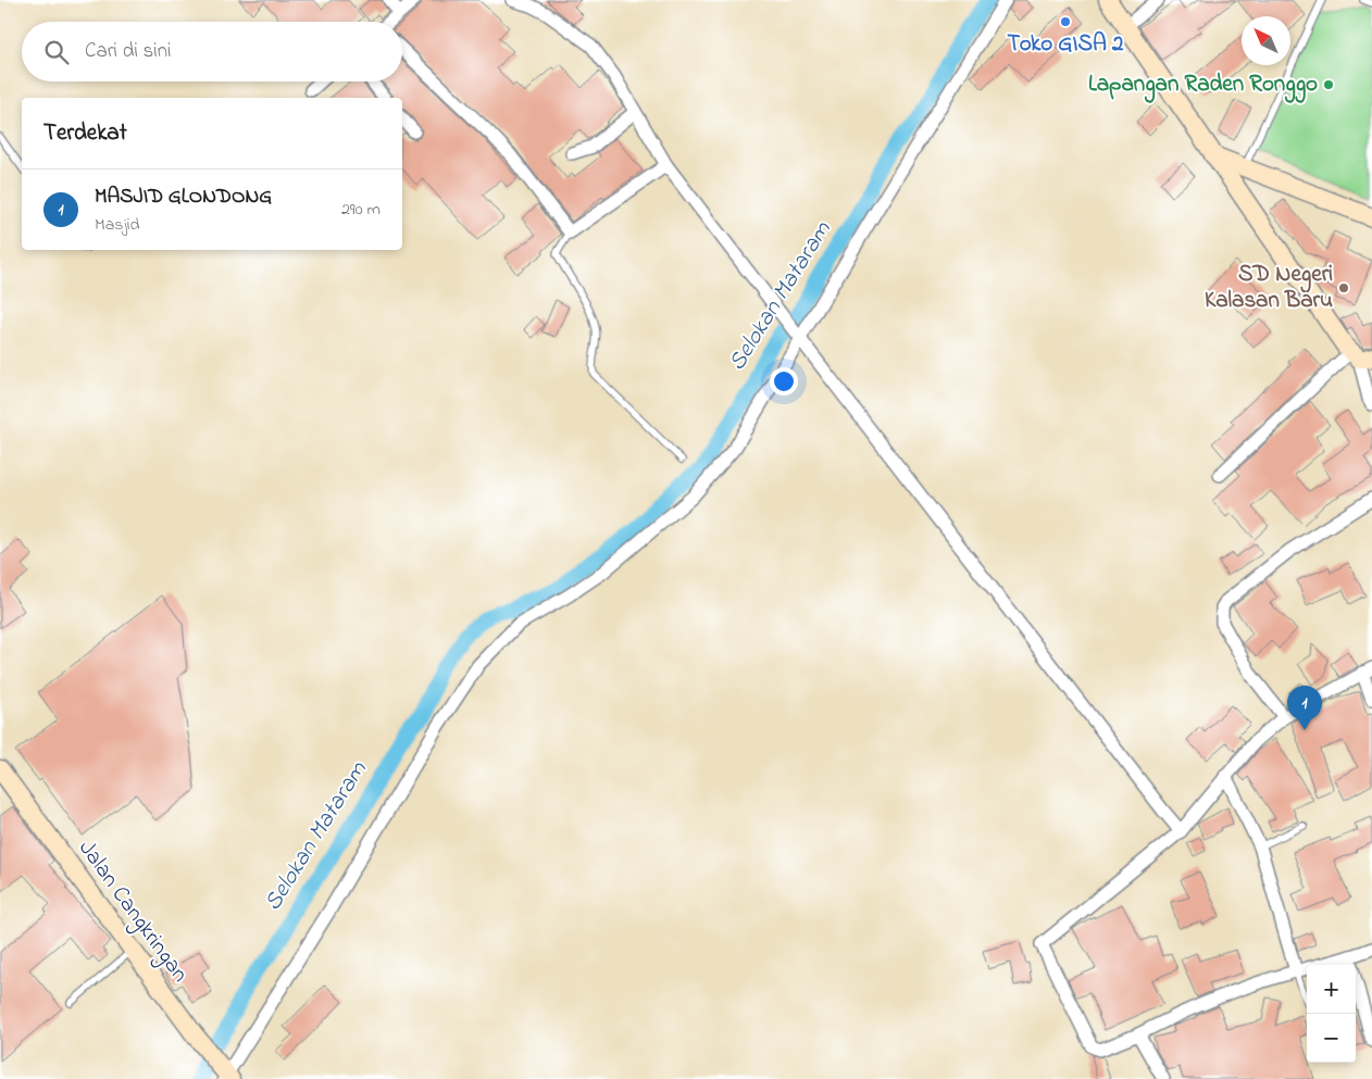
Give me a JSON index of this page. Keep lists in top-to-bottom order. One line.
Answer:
{"streets":{"main road":["Jalan Cangkringan"]},"water":["Selokan Mataram"],"places":["Toko GISA 2","Lapangan Raden Ronggo","SD Negeri Kalasan Baru"],"north":"top left","page":{"search":"Cari di sini","heading":"Terdekat","list":[{"mark":"1","name":"MASJID GLONDONG","note":"Masjid","value":"290 m"}],"pins":"1","map_buttons":["+","−"]}}
